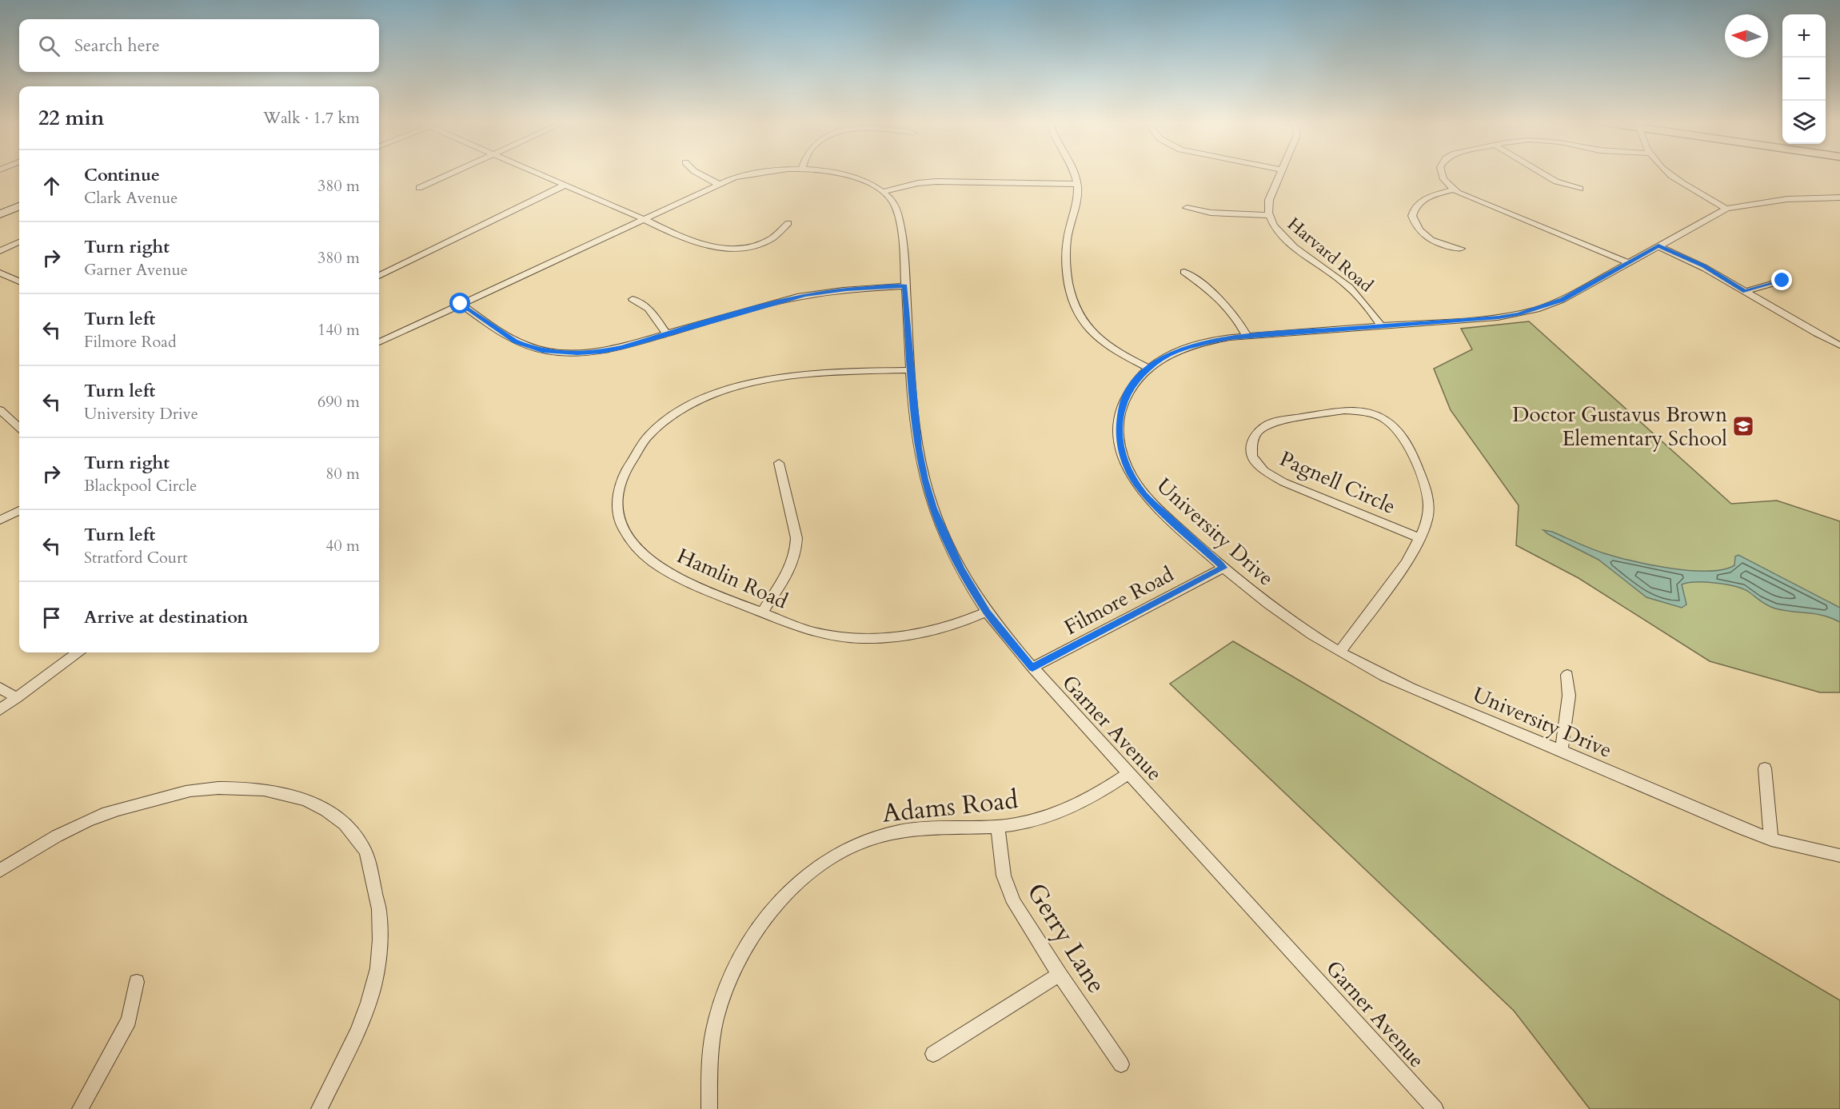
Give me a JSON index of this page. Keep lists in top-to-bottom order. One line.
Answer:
{"streets":{"street":["Harvard Road","Pagnell Circle","University Drive","Hamlin Road","Filmore Road","Garner Avenue","Adams Road","Gerry Lane"]},"crossings":[["Harvard Road","University Drive"],["Pagnell Circle","University Drive"],["University Drive","Filmore Road"],["Hamlin Road","Garner Avenue"],["Filmore Road","Garner Avenue"],["Garner Avenue","Adams Road"],["Adams Road","Gerry Lane"]],"places":{"school or university":["Doctor Gustavus Brown Elementary School"]},"north":"left","page":{"map_buttons":["+","−"],"search":"Search here","heading":["22 min","Walk · 1.7 km"],"list":[["Continue","Clark Avenue","380 m"],["Turn right","Garner Avenue","380 m"],["Turn left","Filmore Road","140 m"],["Turn left","University Drive","690 m"],["Turn right","Blackpool Circle","80 m"],["Turn left","Stratford Court","40 m"],"Arrive at destination"]}}
